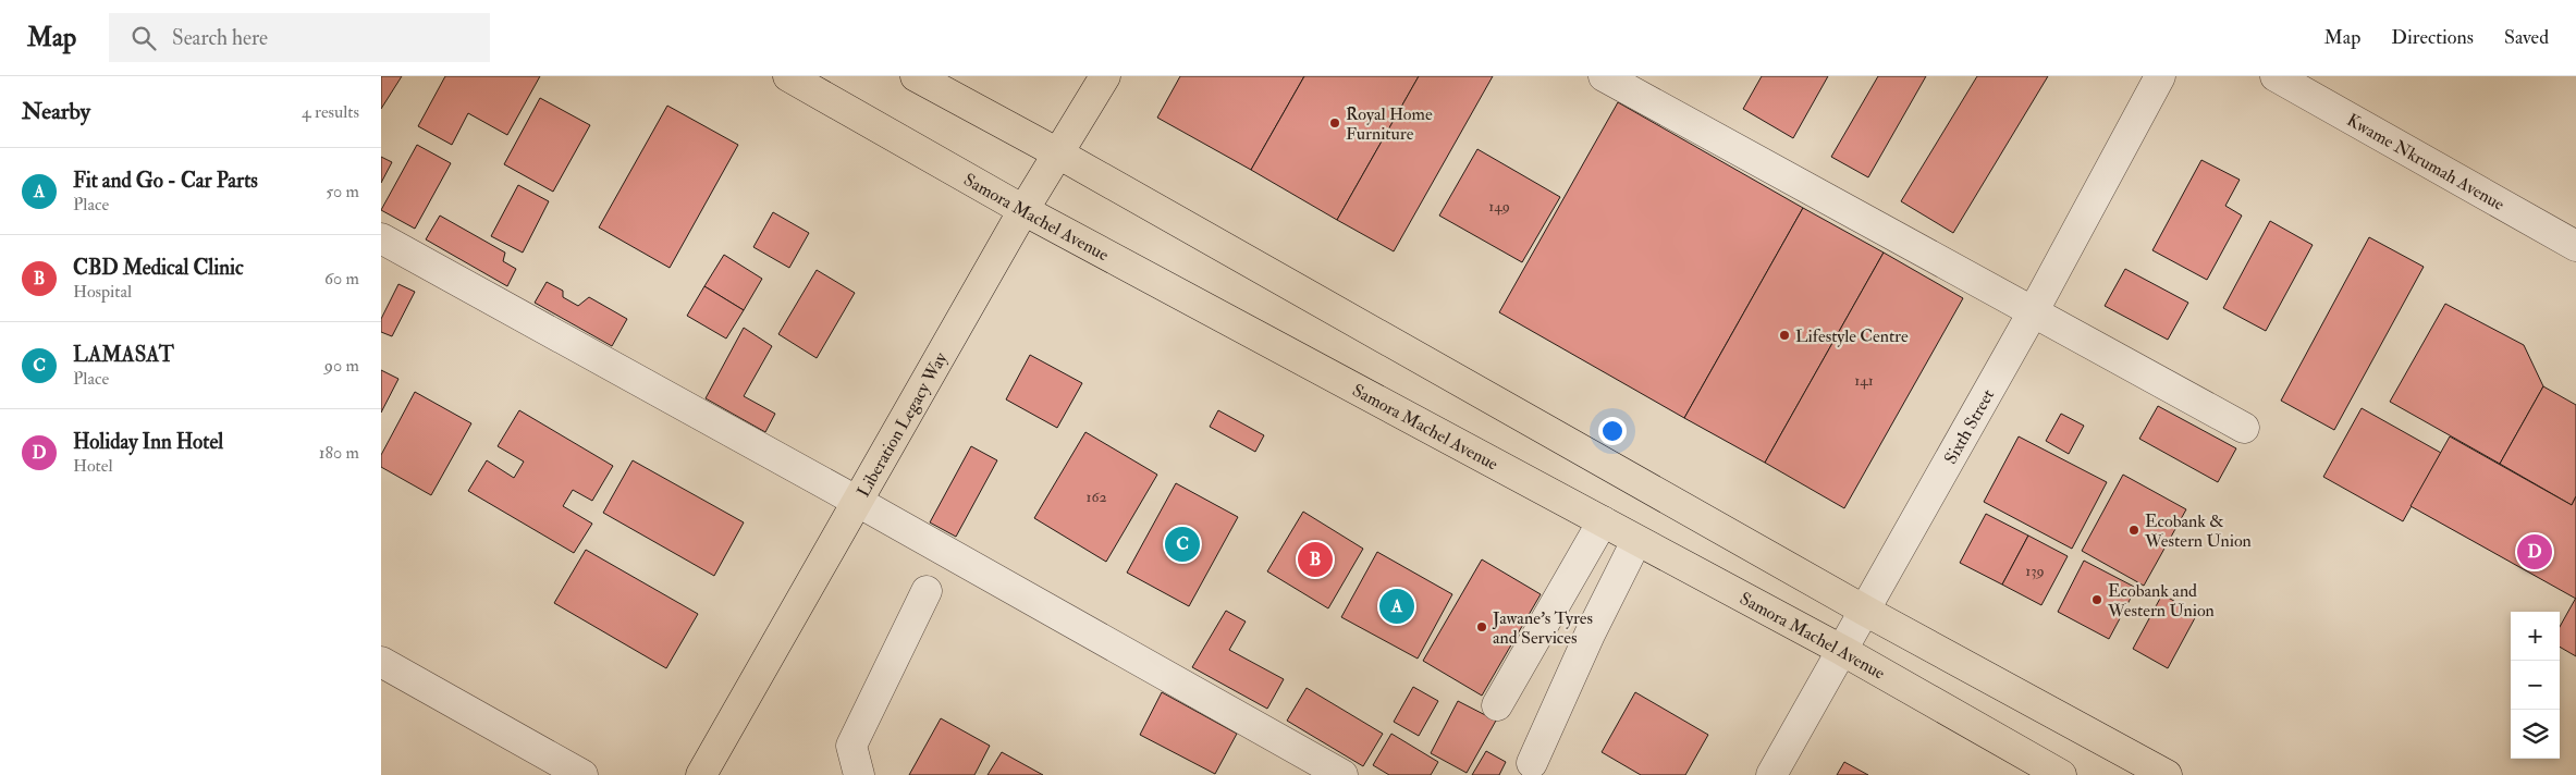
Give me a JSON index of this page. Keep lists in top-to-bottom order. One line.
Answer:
{"streets":{"main road":["Samora Machel Avenue","Liberation Legacy Way"],"street":["Kwame Nkrumah Avenue","Sixth Street"]},"crossings":[["Samora Machel Avenue","Liberation Legacy Way"],["Samora Machel Avenue","Sixth Street"]],"places":["Royal Home Furniture","Lifestyle Centre","Ecobank & Western Union","Ecobank and Western Union","Jawane's Tyres and Services"],"house_numbers":["149","141","162","139"],"page":{"header":"Map","search":"Search here","nav":["Map","Directions","Saved"],"heading":["Nearby","4 results"],"list":[{"mark":"A","name":"Fit and Go - Car Parts","note":"Place","value":"50 m"},{"mark":"B","name":"CBD Medical Clinic","note":"Hospital","value":"60 m"},{"mark":"C","name":"LAMASAT","note":"Place","value":"90 m"},{"mark":"D","name":"Holiday Inn Hotel","note":"Hotel","value":"180 m"}],"pins":["C","D","B","A"],"map_buttons":["+","−"]}}
